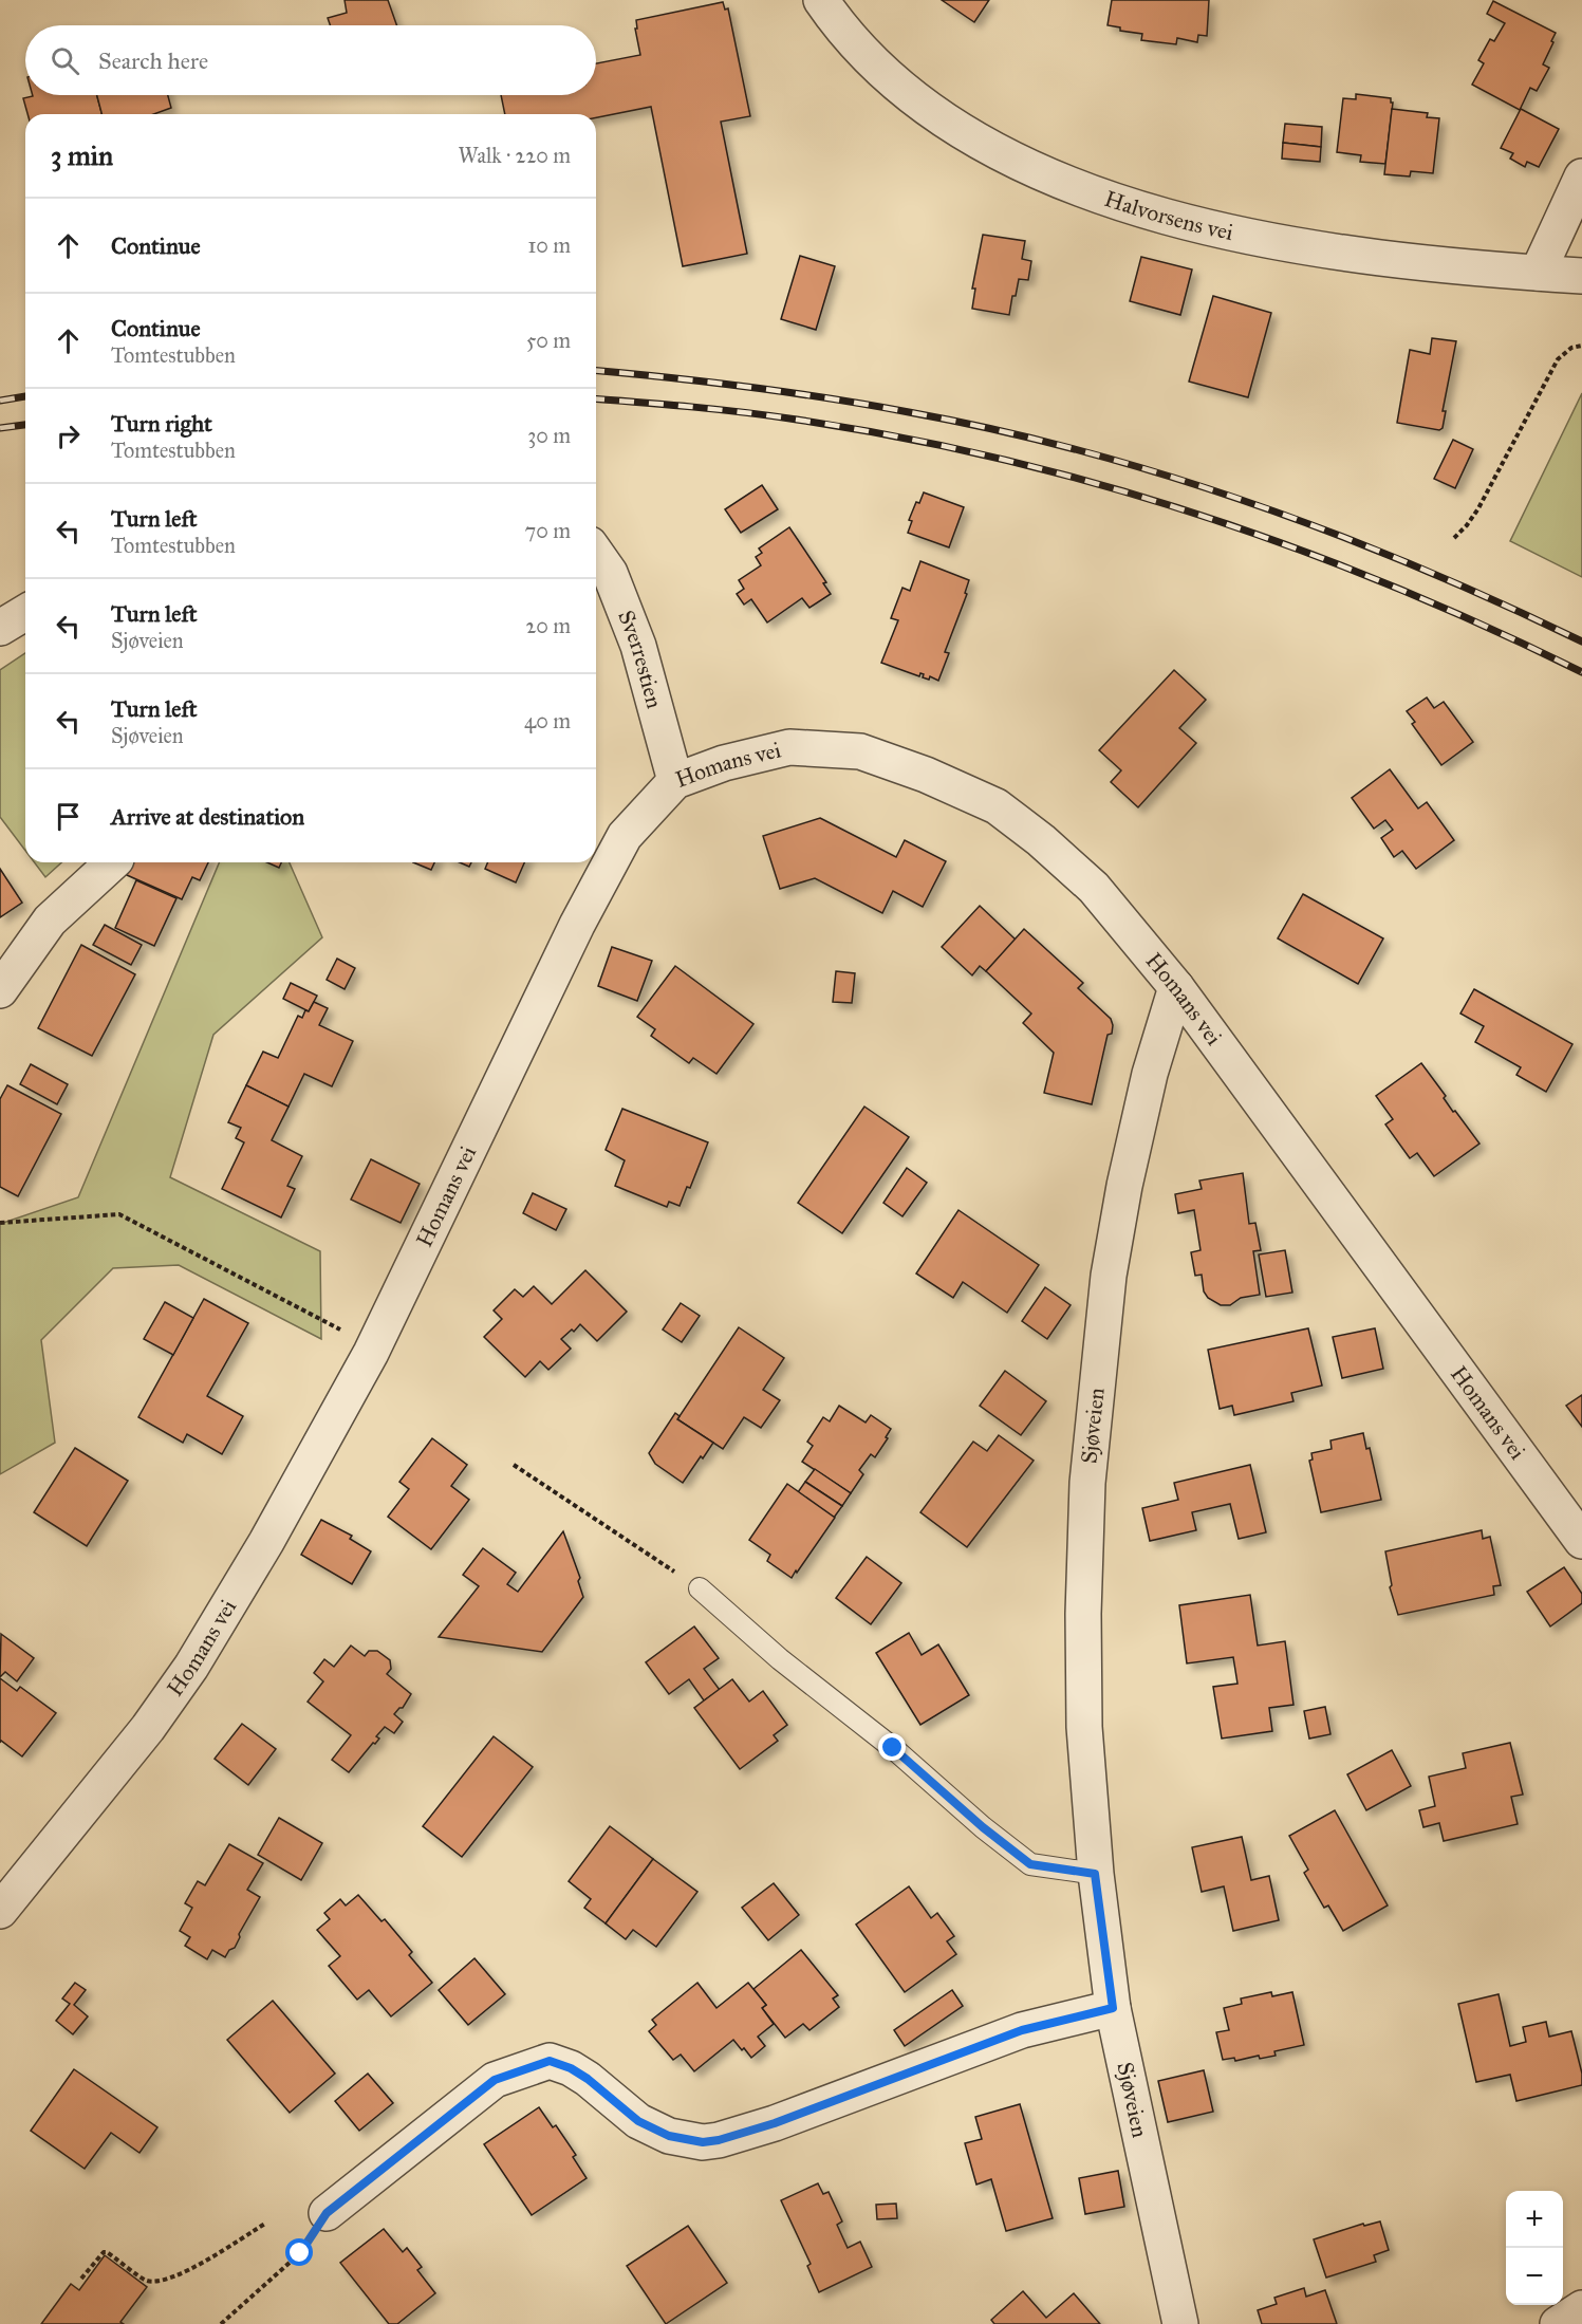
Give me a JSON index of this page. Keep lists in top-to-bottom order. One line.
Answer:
{"streets":{"street":["Halvorsens vei","Sverrestien","Homans vei","Sjøveien"]},"crossings":[["Sverrestien","Homans vei"],["Homans vei","Sjøveien"]],"page":{"search":"Search here","heading":["3 min","Walk · 220 m"],"list":[["Continue","10 m"],["Continue","Tomtestubben","50 m"],["Turn right","Tomtestubben","30 m"],["Turn left","Tomtestubben","70 m"],["Turn left","Sjøveien","20 m"],["Turn left","Sjøveien","40 m"],"Arrive at destination"],"map_buttons":["+","−"]}}
